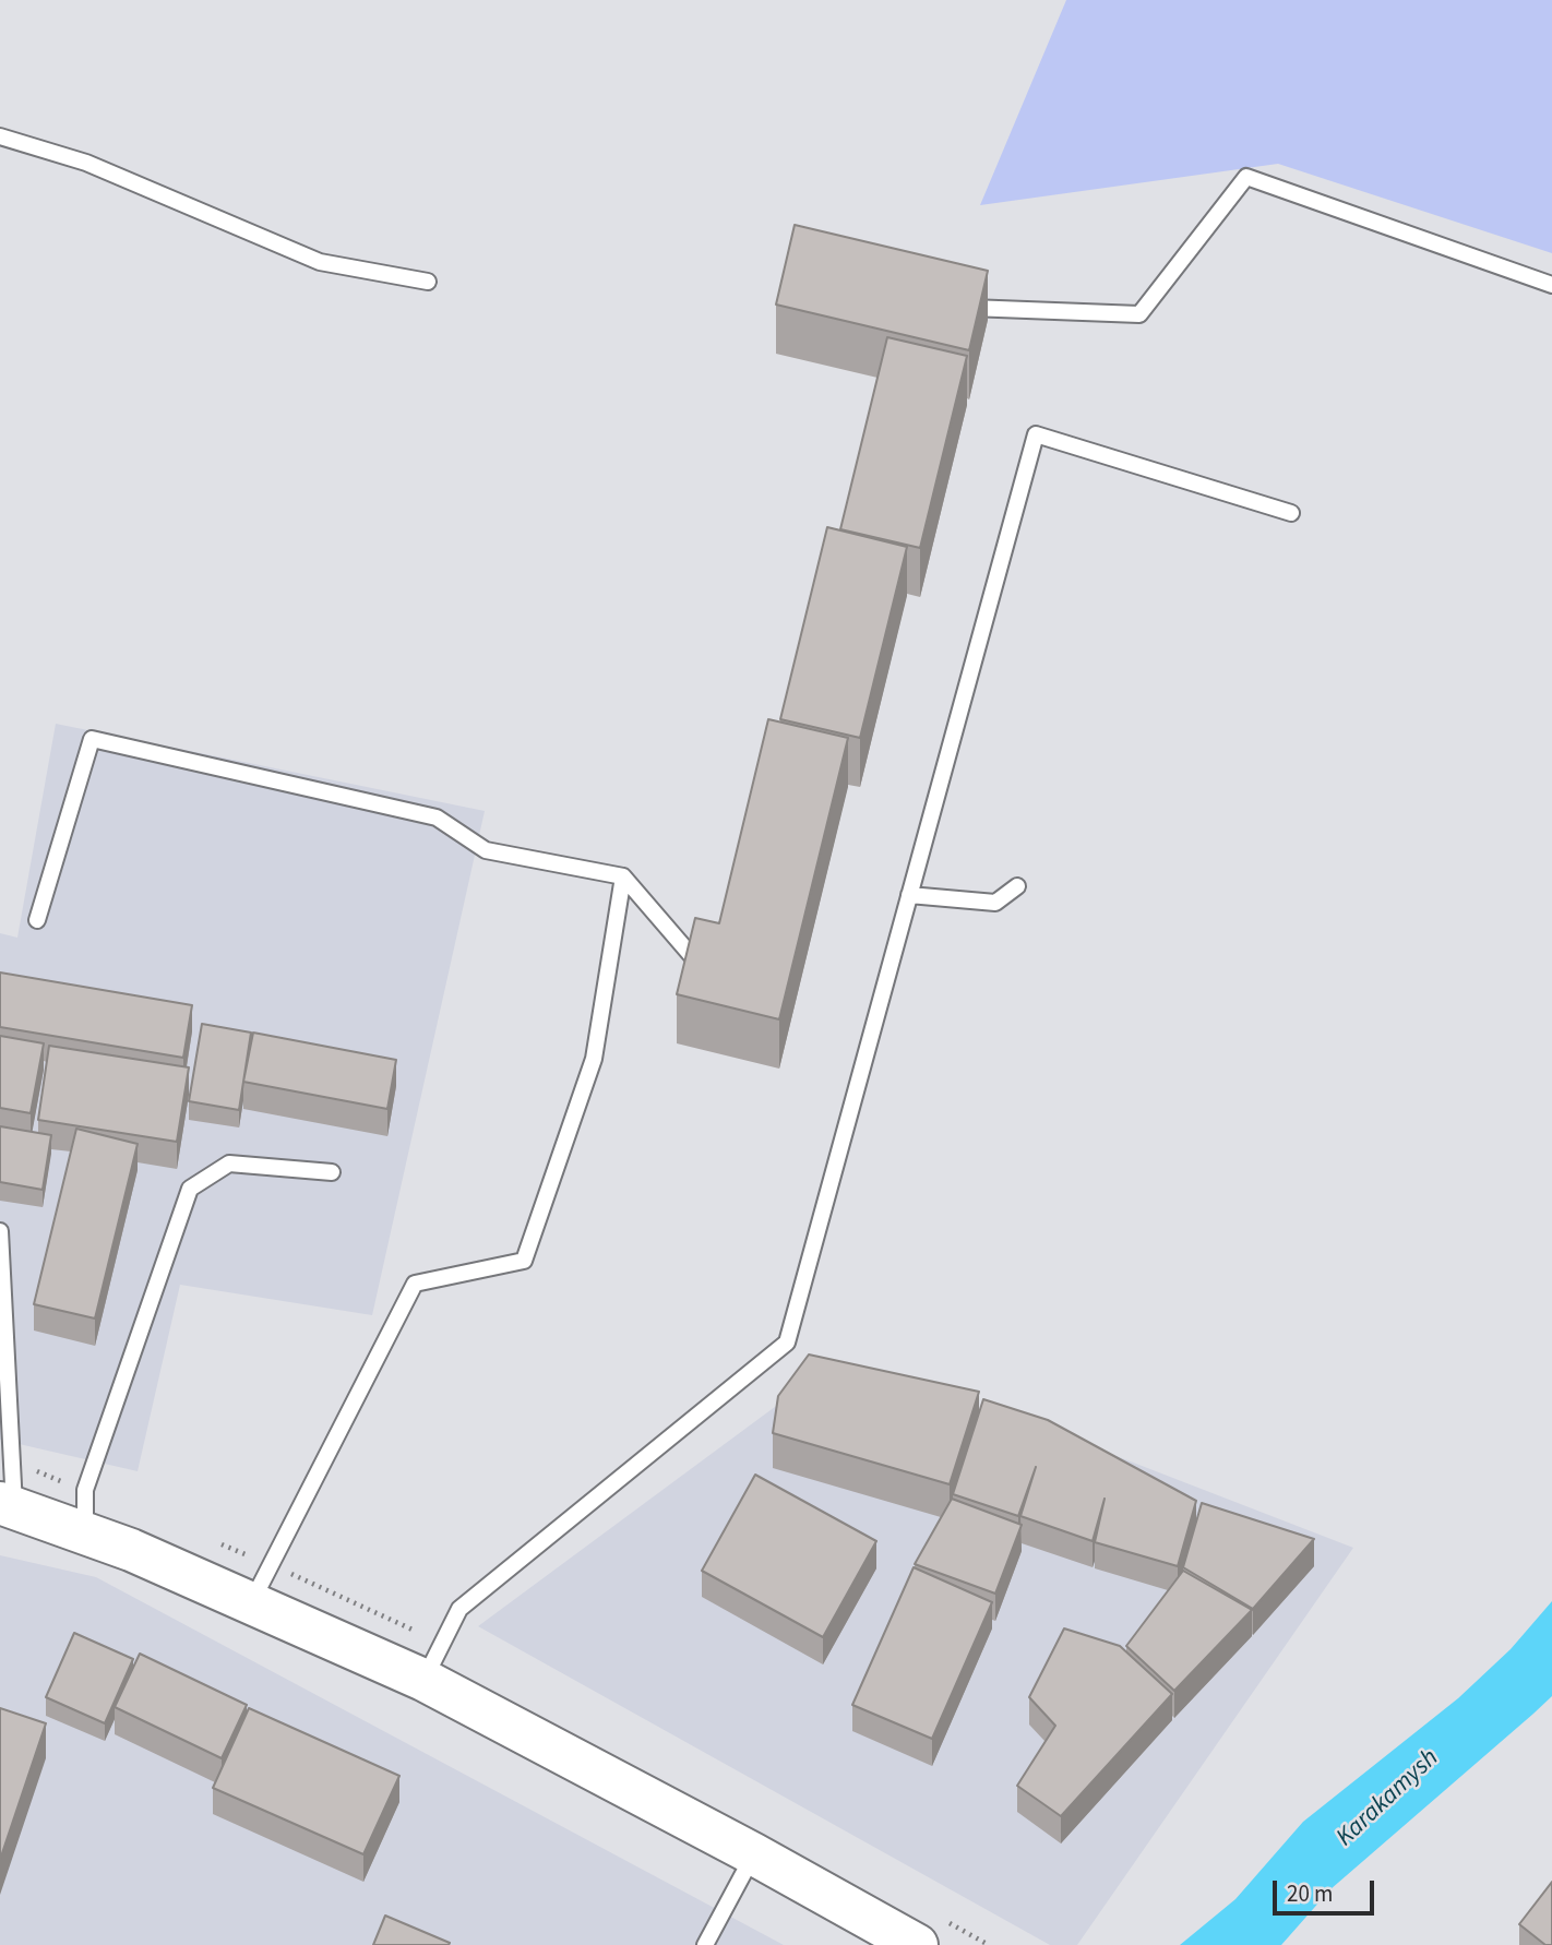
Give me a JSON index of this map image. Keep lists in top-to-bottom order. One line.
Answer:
{"water":["Karakamysh"],"scale_bar":"20 m"}
